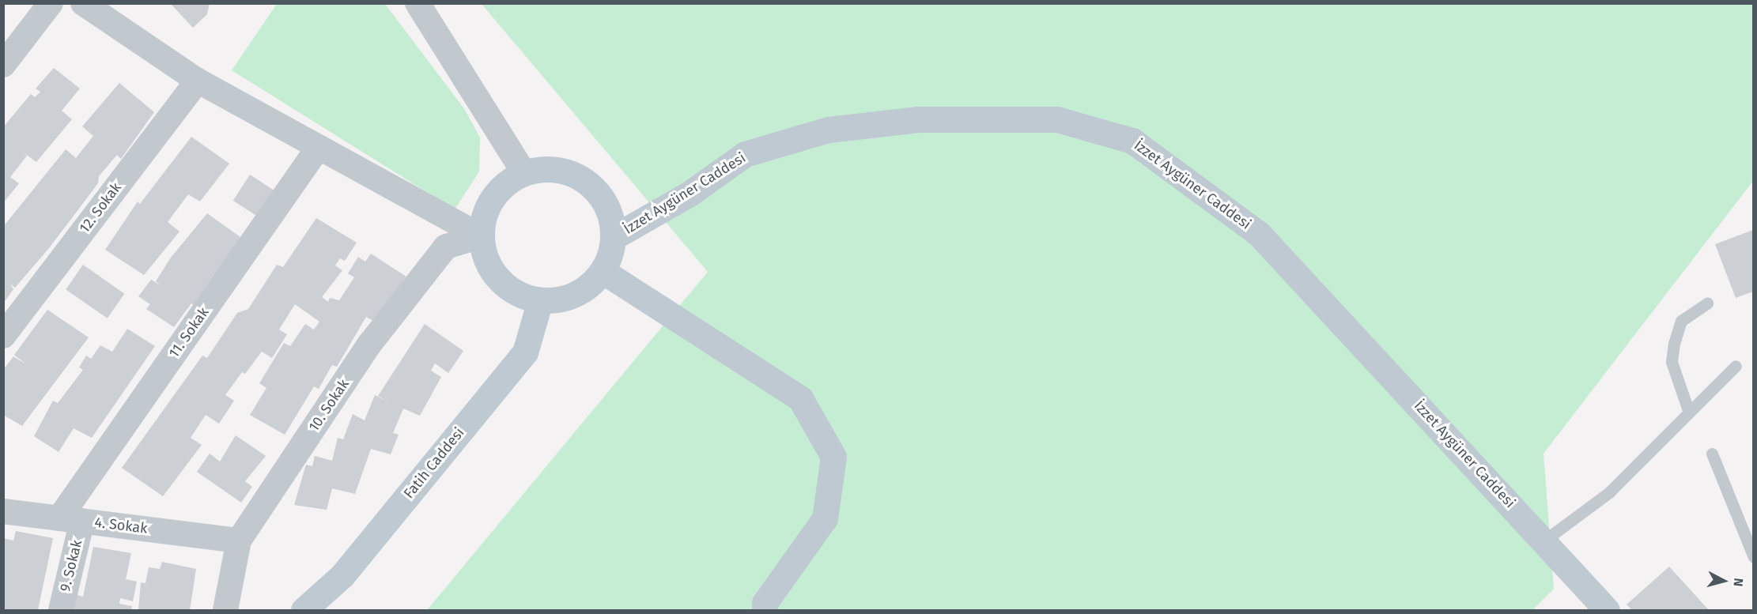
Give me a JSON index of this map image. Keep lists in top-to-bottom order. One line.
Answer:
{"streets":{"street":["İzzet Aygüner Caddesi","12. Sokak","11. Sokak","10. Sokak","Fatih Caddesi","4. Sokak","9. Sokak"]},"crossings":[["İzzet Aygüner Caddesi","10. Sokak"],["İzzet Aygüner Caddesi","Fatih Caddesi"],["11. Sokak","4. Sokak"],["11. Sokak","9. Sokak"],["10. Sokak","Fatih Caddesi"],["10. Sokak","4. Sokak"],["4. Sokak","9. Sokak"]],"north":"right"}
